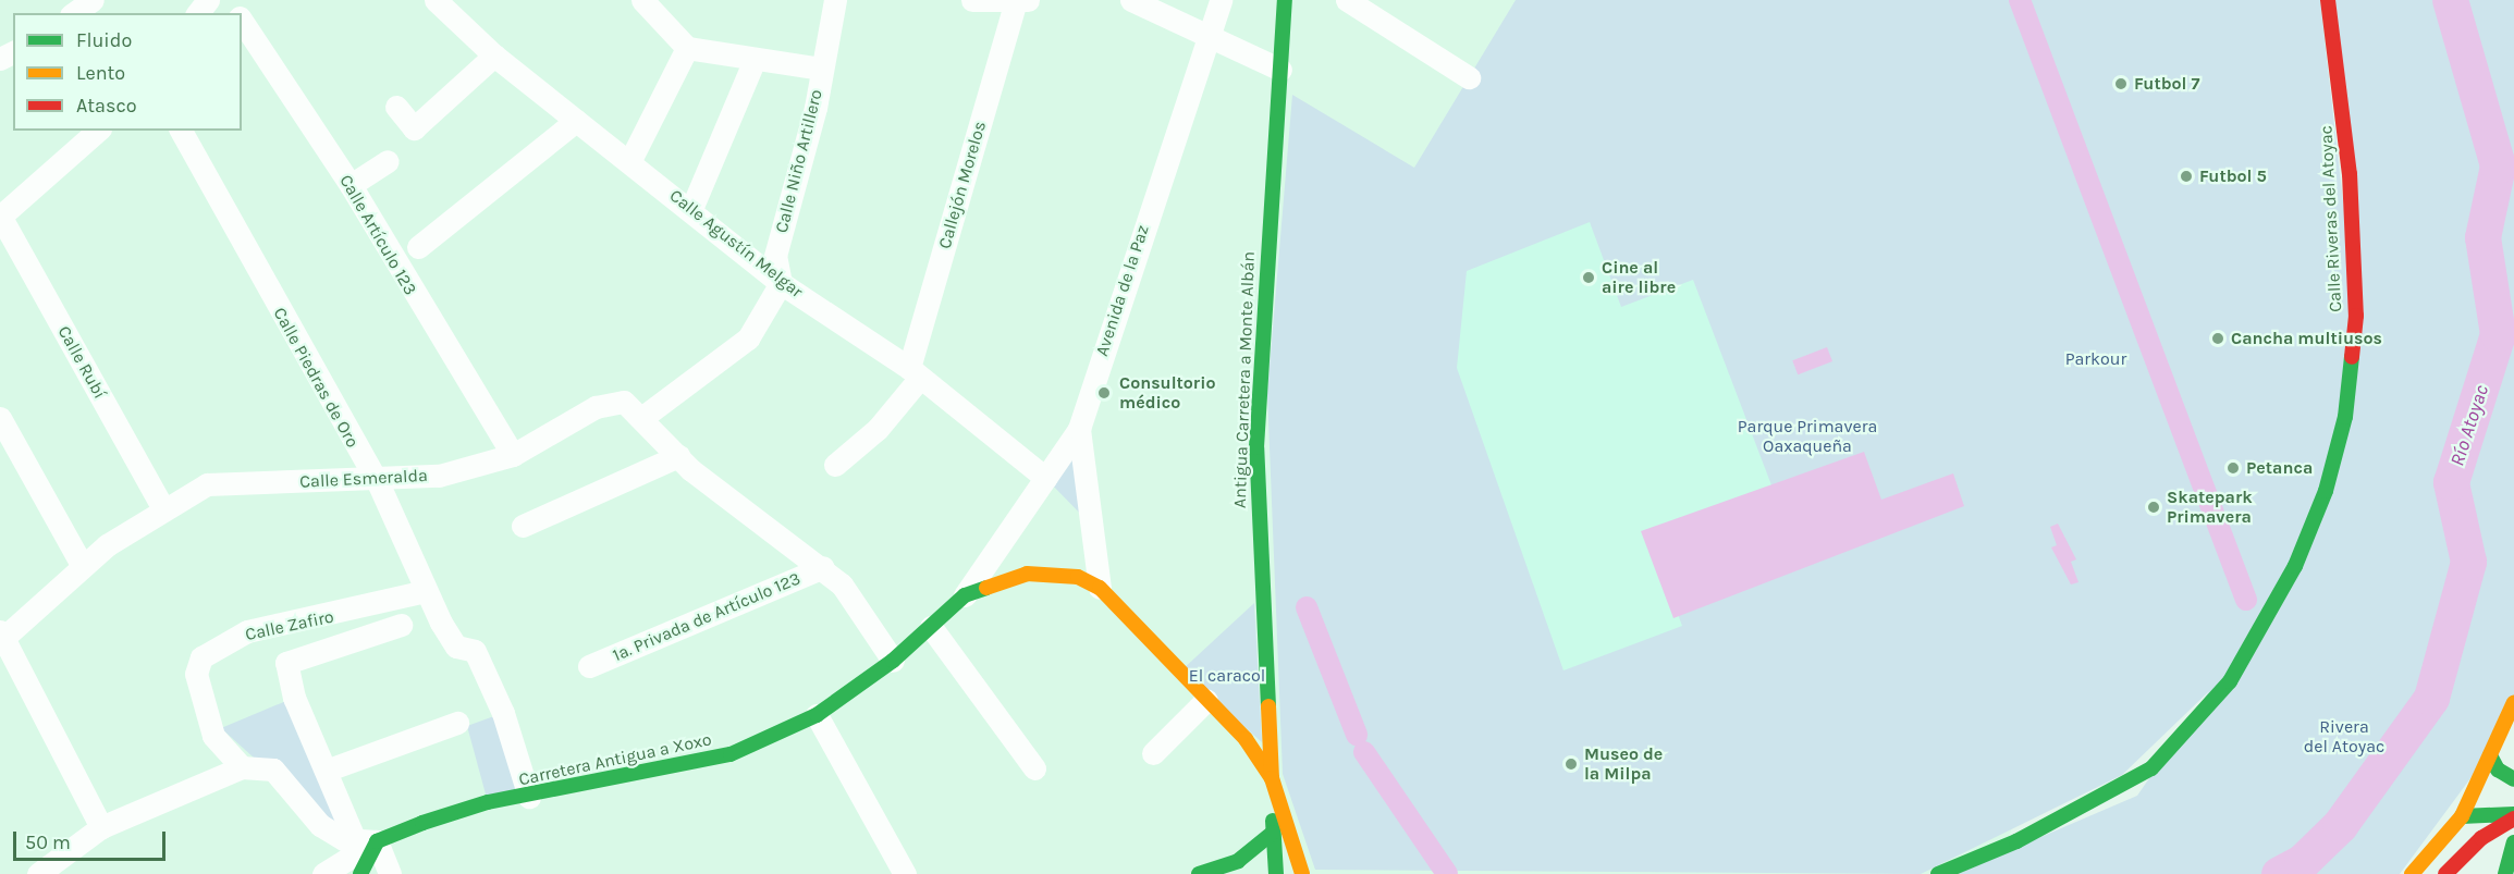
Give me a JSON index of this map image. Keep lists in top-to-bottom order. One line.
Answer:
{"streets":{"street":["Calle Niño Artillero","Callejón Morelos","Calle Riveras del Atoyac","Calle Artículo 123","Calle Agustín Melgar","Avenida de la Paz","Calle Rubí","Calle Piedras de Oro","Antigua Carretera a Monte Albán","Calle Esmeralda","1a. Privada de Artículo 123","Calle Zafiro","Carretera Antigua a Xoxo"]},"crossings":[["Calle Niño Artillero","Calle Agustín Melgar"],["Callejón Morelos","Calle Agustín Melgar"],["Calle Artículo 123","Calle Esmeralda"],["Calle Agustín Melgar","Avenida de la Paz"],["Avenida de la Paz","Carretera Antigua a Xoxo"],["Calle Rubí","Calle Esmeralda"],["Calle Piedras de Oro","Calle Esmeralda"],["Calle Piedras de Oro","Calle Zafiro"],["Calle Piedras de Oro","Carretera Antigua a Xoxo"],["Antigua Carretera a Monte Albán","Carretera Antigua a Xoxo"]],"water":["Río Atoyac"],"parks":["Parkour","Parque Primavera Oaxaqueña","El caracol","Rivera del Atoyac"],"places":["Futbol 7","Futbol 5","Cine al aire libre","Cancha multiusos","Consultorio médico","Petanca","Skatepark Primavera","Museo de la Milpa"],"legend":["Fluido","Lento","Atasco"],"scale_bar":"50 m"}
